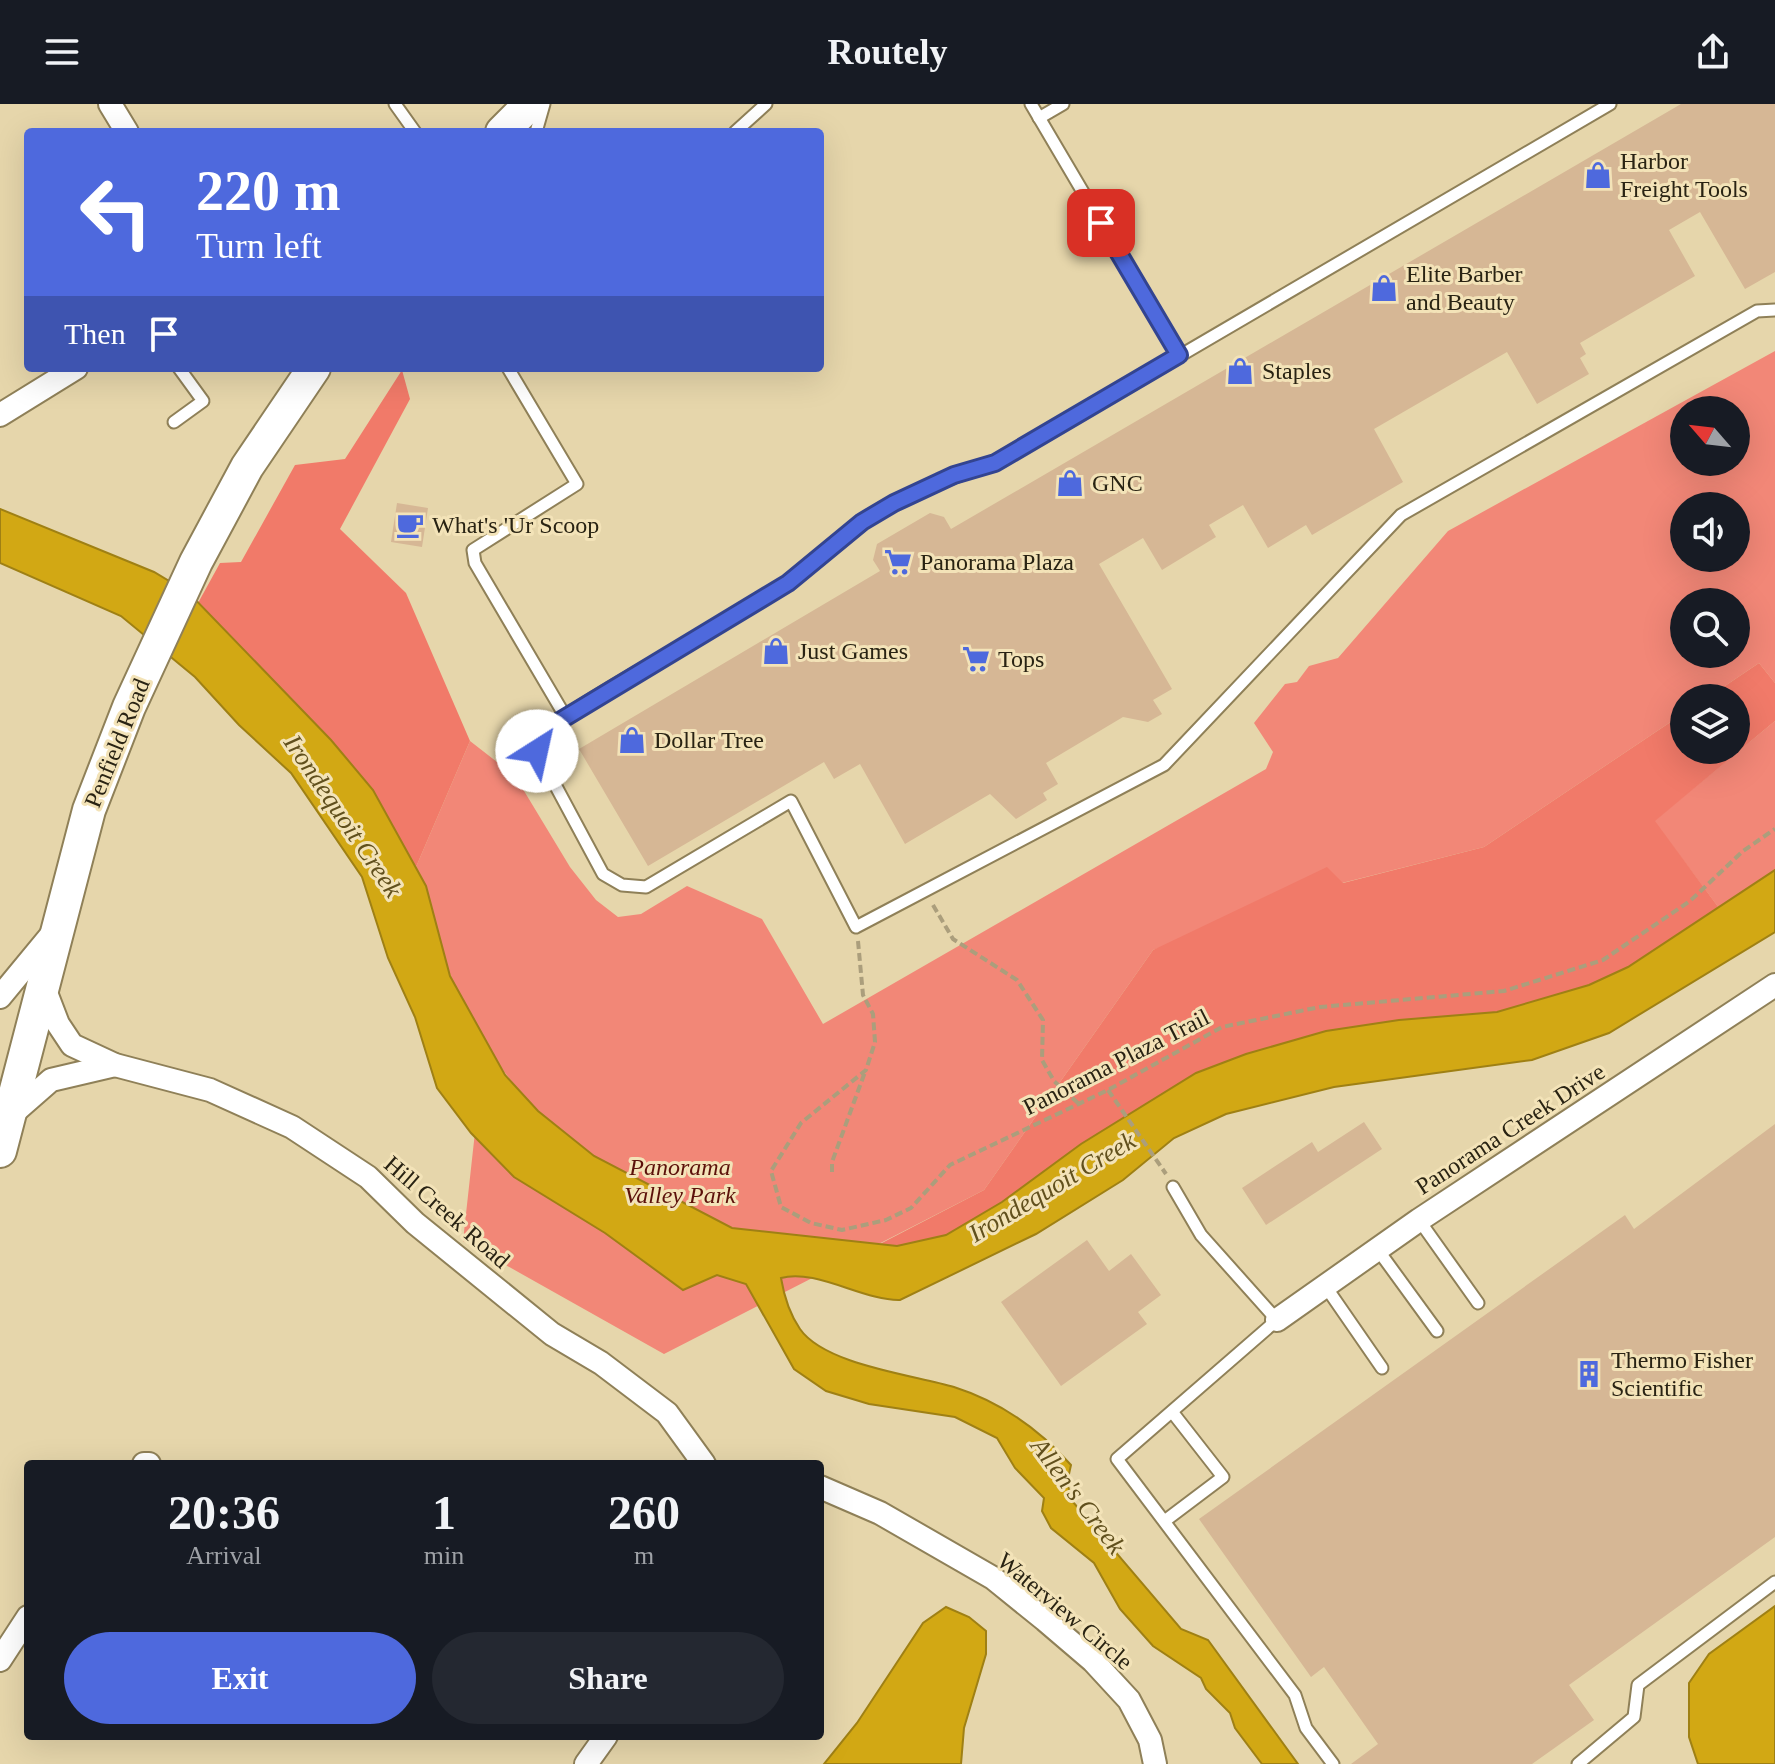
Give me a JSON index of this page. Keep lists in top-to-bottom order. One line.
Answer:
{"streets":{"main road":["Penfield Road"],"street":["Panorama Creek Drive","Hill Creek Road","Waterview Circle"],"path":["Panorama Plaza Trail"]},"crossings":[["Penfield Road","Hill Creek Road"]],"water":["Irondequoit Creek","Allen's Creek"],"parks":["Panorama Valley Park"],"places":{"shop":["Harbor Freight Tools","Elite Barber and Beauty","Staples","GNC","Just Games","Dollar Tree"],"cafe":["What's 'Ur Scoop"],"supermarket":["Panorama Plaza","Tops"],"building":["Thermo Fisher Scientific"]},"north":"top left","page":{"header":"Routely","turn":["220 m","Turn left"],"then":"Then","eta":["20:36","Arrival","1","min","260","m"],"buttons":["Exit","Share"]}}
